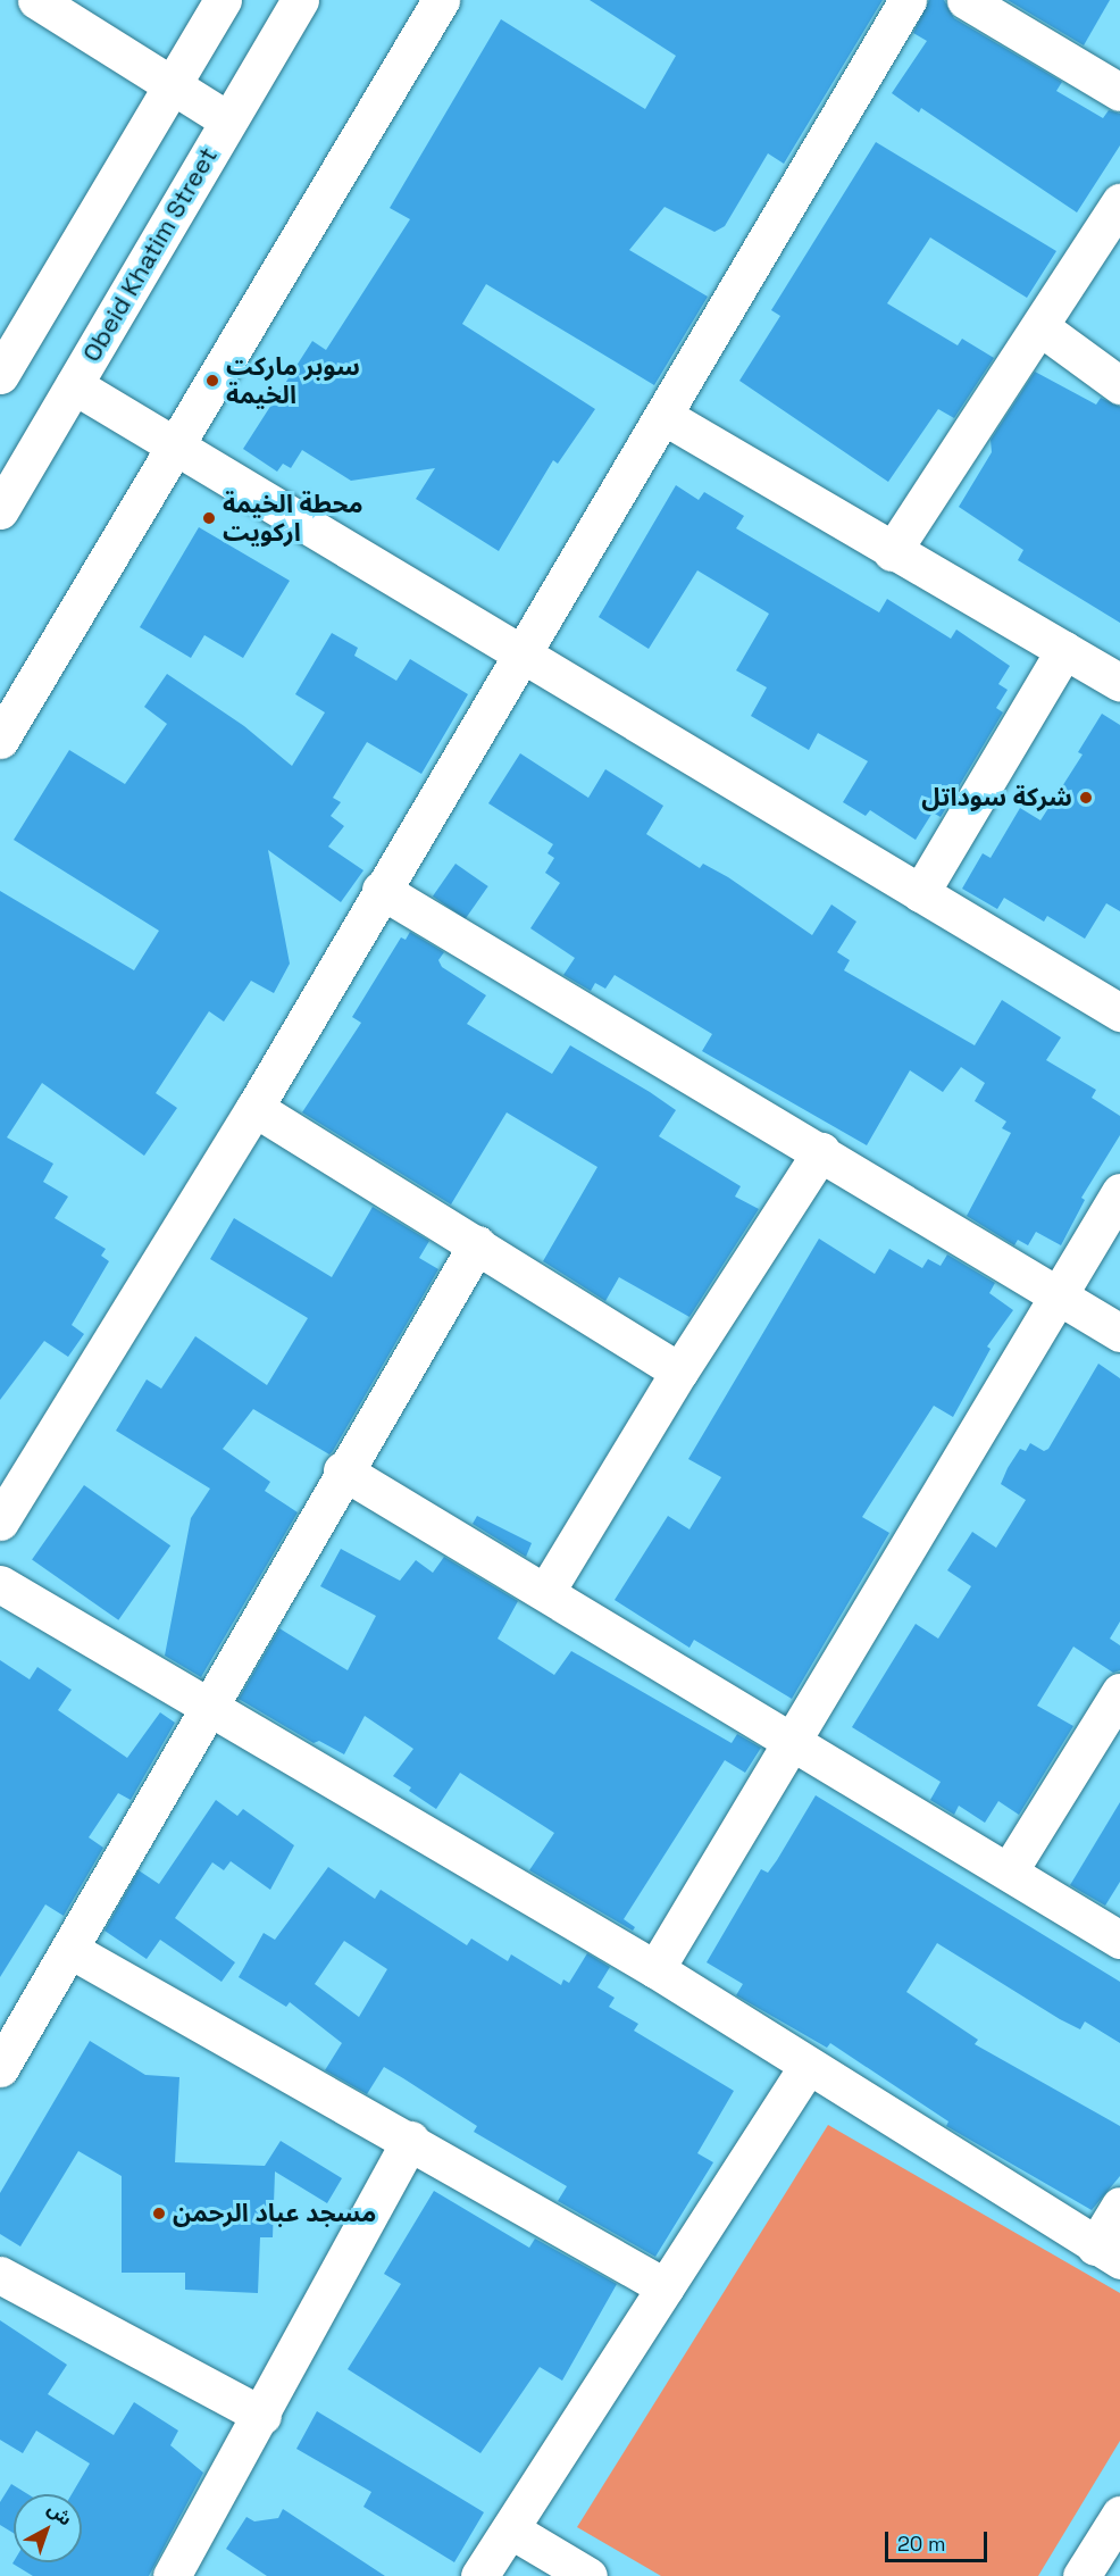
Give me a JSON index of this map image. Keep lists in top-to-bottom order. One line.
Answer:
{"streets":{"street":["Obeid Khatim Street"]},"places":["سوبر ماركت الخيمة","محطة الخيمة اركويت","شركة سوداتل","مسجد عباد الرحمن"],"scale_bar":"20 m","north":"top right"}
